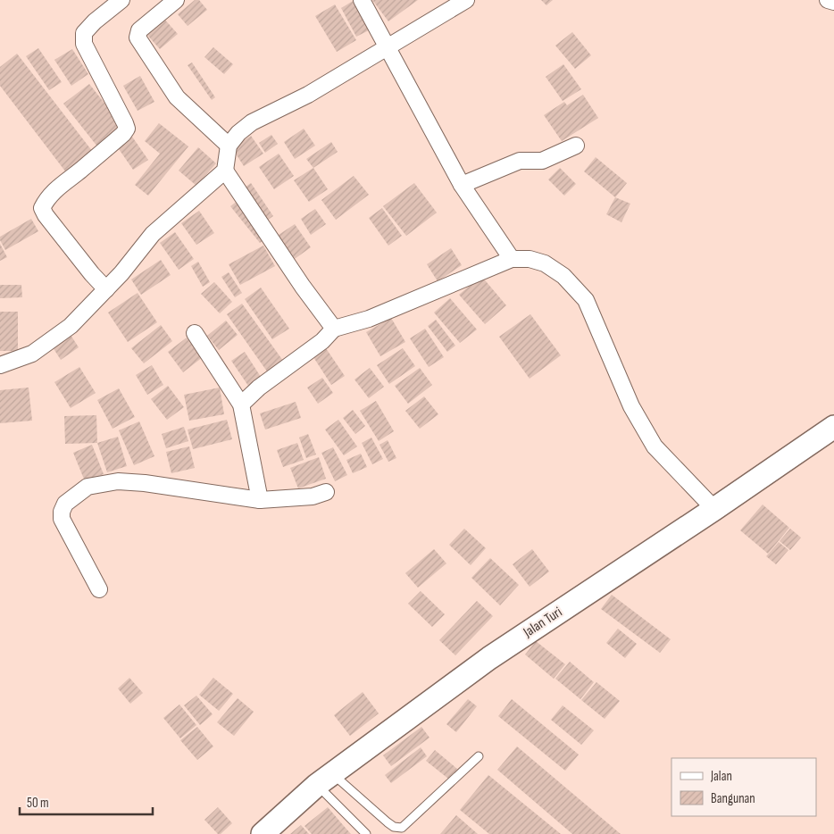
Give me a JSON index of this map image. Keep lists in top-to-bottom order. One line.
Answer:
{"streets":{"main road":["Jalan Turi"]},"legend":["Jalan","Bangunan"],"scale_bar":"50 m"}
